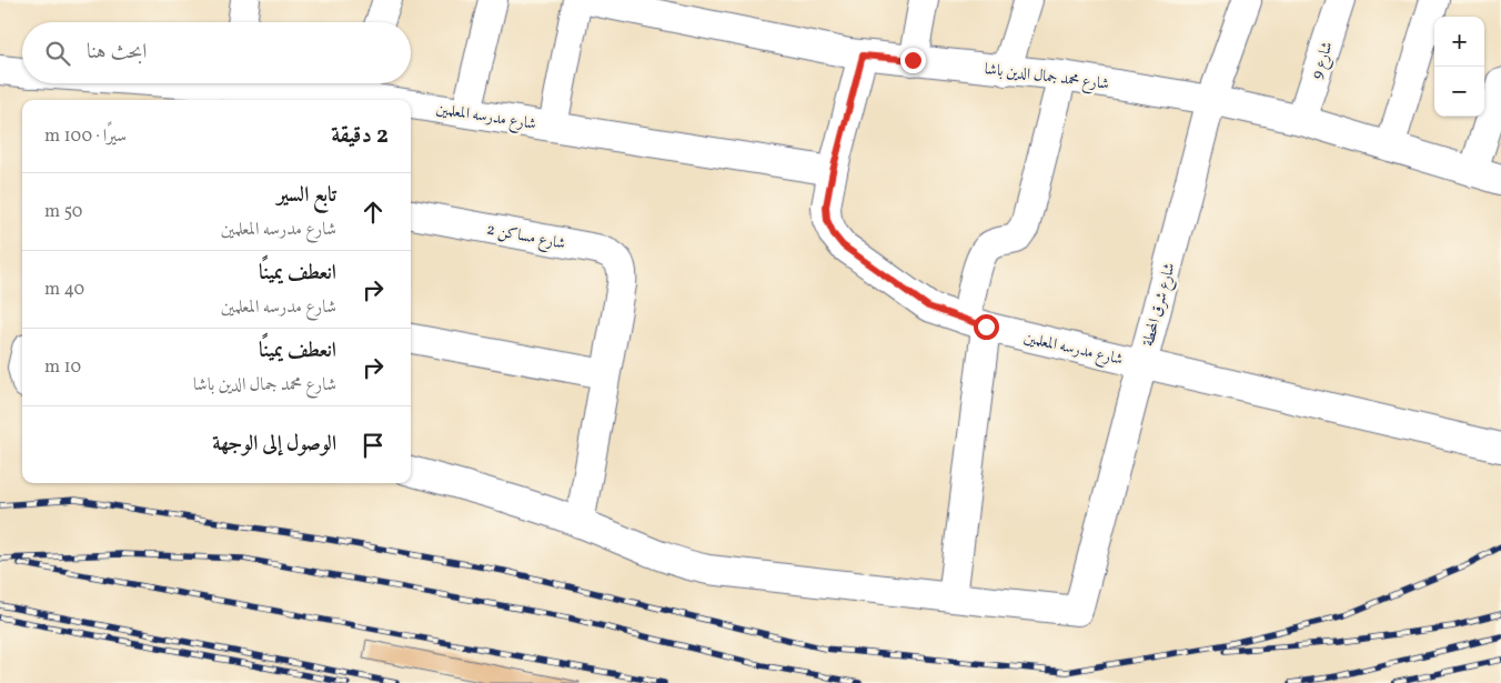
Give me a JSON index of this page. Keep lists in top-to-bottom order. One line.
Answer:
{"streets":{"street":["شارع 9","شارع محمد جمال الدين باشا","شارع مدرسه المعلمين","شارع مساكن 2","شارع شرق المحطة"]},"crossings":[["شارع 9","شارع محمد جمال الدين باشا"],["شارع محمد جمال الدين باشا","شارع مدرسه المعلمين"],["شارع محمد جمال الدين باشا","شارع شرق المحطة"],["شارع مدرسه المعلمين","شارع شرق المحطة"]],"page":{"map_buttons":["+","−"],"search":"ابحث هنا","heading":["2 دقيقة","سيرًا · 100 m"],"list":[["تابع السير","شارع مدرسه المعلمين","50 m"],["انعطف يمينًا","شارع مدرسه المعلمين","40 m"],["انعطف يمينًا","شارع محمد جمال الدين باشا","10 m"],"الوصول إلى الوجهة"]}}
